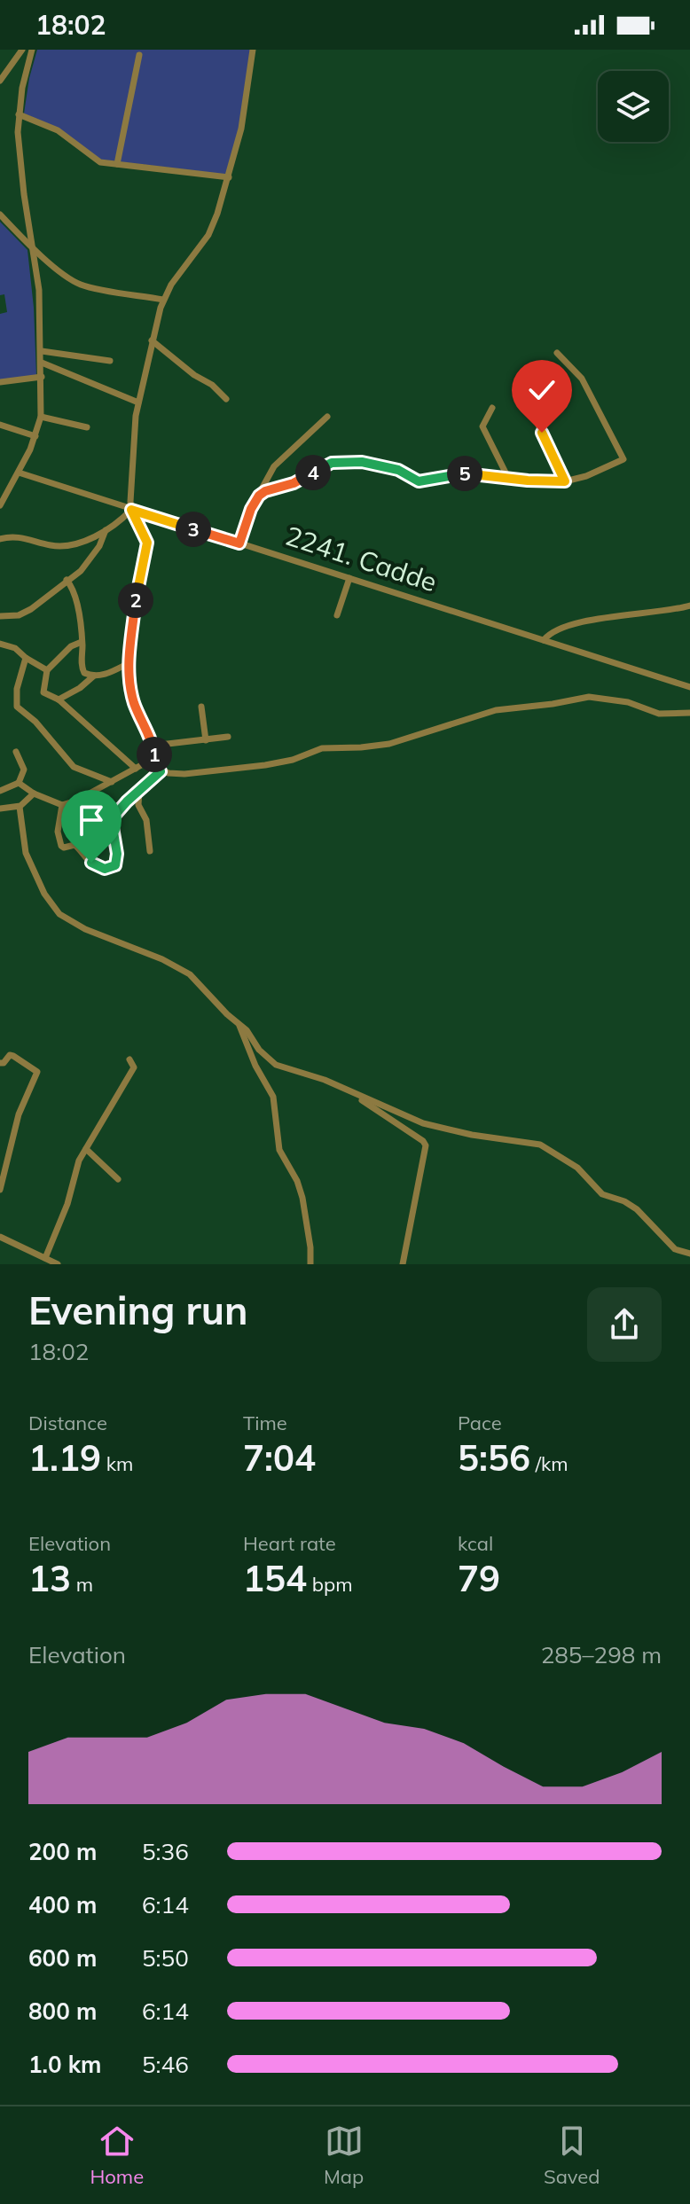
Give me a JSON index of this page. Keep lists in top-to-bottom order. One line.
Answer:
{"streets":{"street":["2241. Cadde"]},"page":{"status":"18:02","pins":["4","5","3","2","1"],"heading":["Evening run","18:02"],"stats":[["Distance","1.19 km"],["Time","7:04"],["Pace","5:56 /km"],["Elevation","13 m"],["Heart rate","154 bpm"],["kcal","79"]],"chart":["Elevation","285–298 m"],"list":[{"name":"200 m","note":"5:36"},{"name":"400 m","note":"6:14"},{"name":"600 m","note":"5:50"},{"name":"800 m","note":"6:14"},{"name":"1.0 km","note":"5:46"}],"tabs":["Home","Map","Saved"]}}
